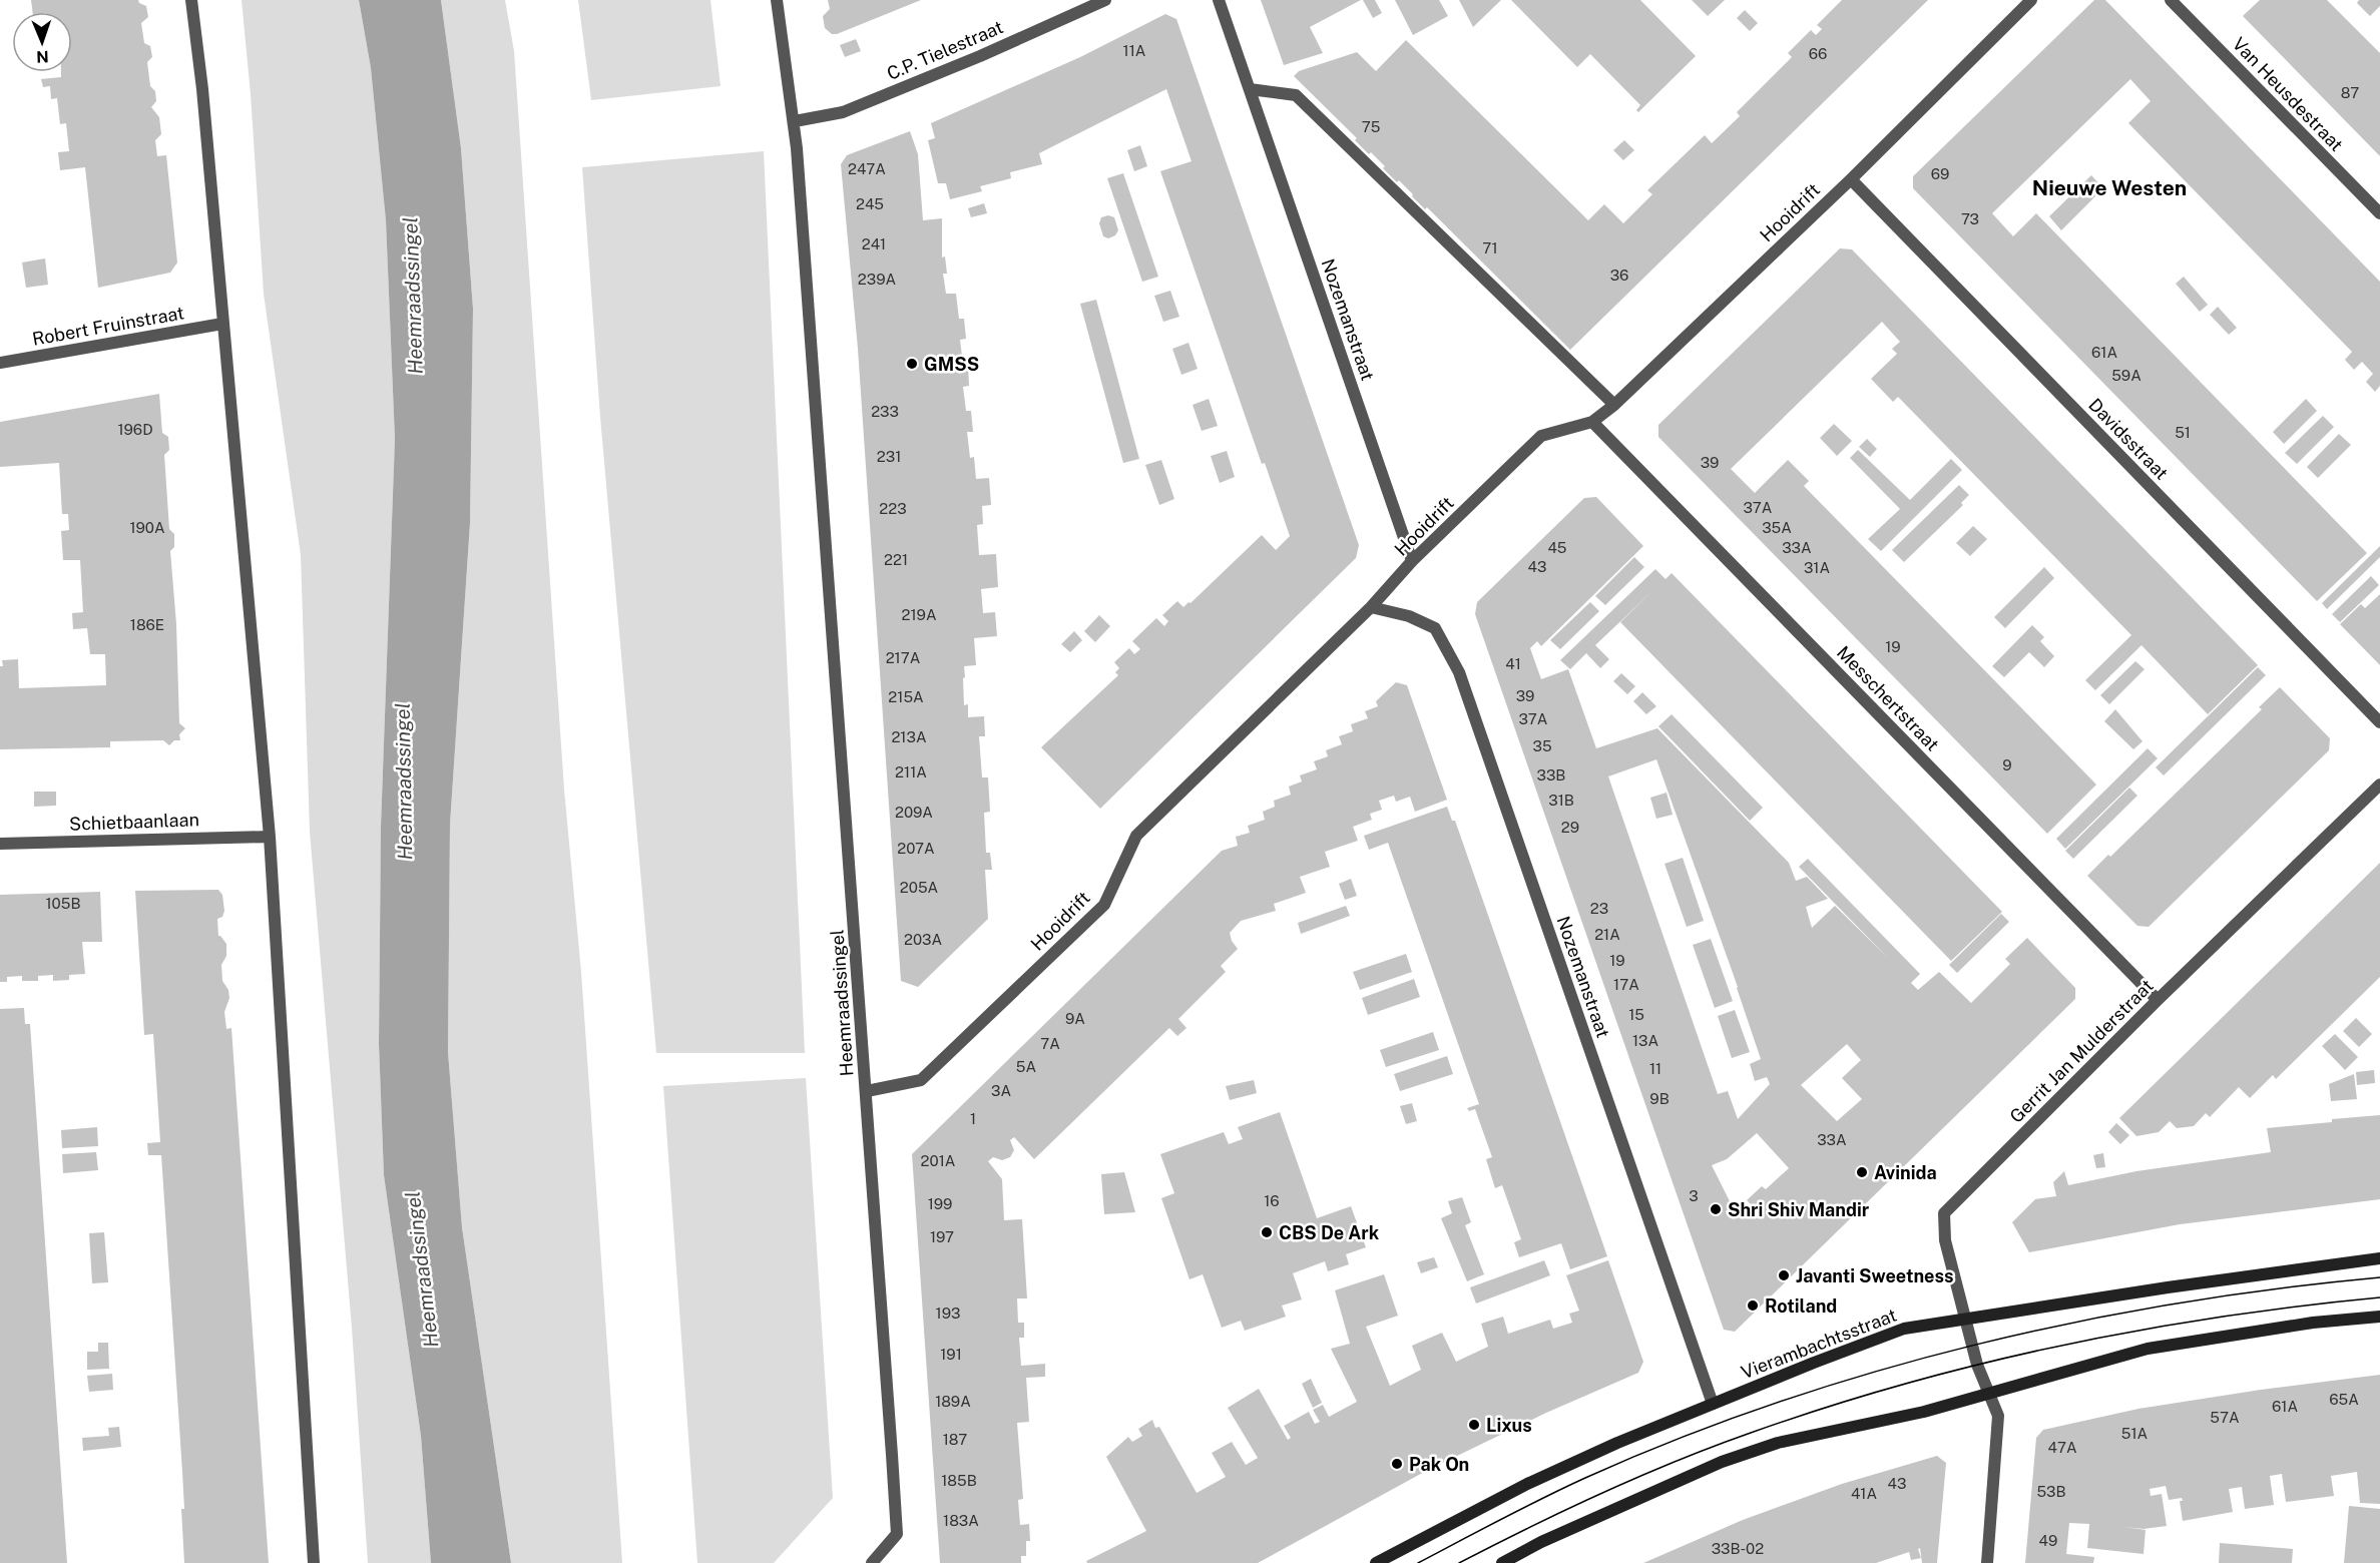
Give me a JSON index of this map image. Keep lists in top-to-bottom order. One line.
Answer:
{"streets":{"street":["C.P. Tielestraat","Van Heusdestraat","Hooidrift","Nozemanstraat","Robert Fruinstraat","Davidsstraat","Messchertstraat","Schietbaanlaan","Heemraadssingel","Gerrit Jan Mulderstraat","Vierambachtsstraat"]},"crossings":[["C.P. Tielestraat","Heemraadssingel"],["Hooidrift","Nozemanstraat"],["Hooidrift","Davidsstraat"],["Hooidrift","Messchertstraat"],["Hooidrift","Heemraadssingel"],["Nozemanstraat","Vierambachtsstraat"],["Messchertstraat","Gerrit Jan Mulderstraat"],["Gerrit Jan Mulderstraat","Vierambachtsstraat"]],"districts":["Nieuwe Westen"],"water":["Heemraadssingel"],"places":["GMSS","Avinida","Shri Shiv Mandir","CBS De Ark","Javanti Sweetness","Rotiland","Lixus","Pak On"],"house_numbers":["11A","66","87","75","247A","69","245","73","241","71","36","239A","61A","59A","233","196D","51","231","39","37A","223","190A","35A","45","33A","221","43","31A","219A","186E","19","217A","41","39","215A","37A","213A","35","9","211A","33B","31B","209A","29","207A","205A","105B","23","21A","203A","19","17A","15","9A","13A","7A","5A","11","3A","9B","1","33A","201A","3","16","199","197","193","191","65A","189A","61A","57A","51A","187","47A","185B","43","53B","41A","183A","49","33B-02"],"north":"bottom"}
